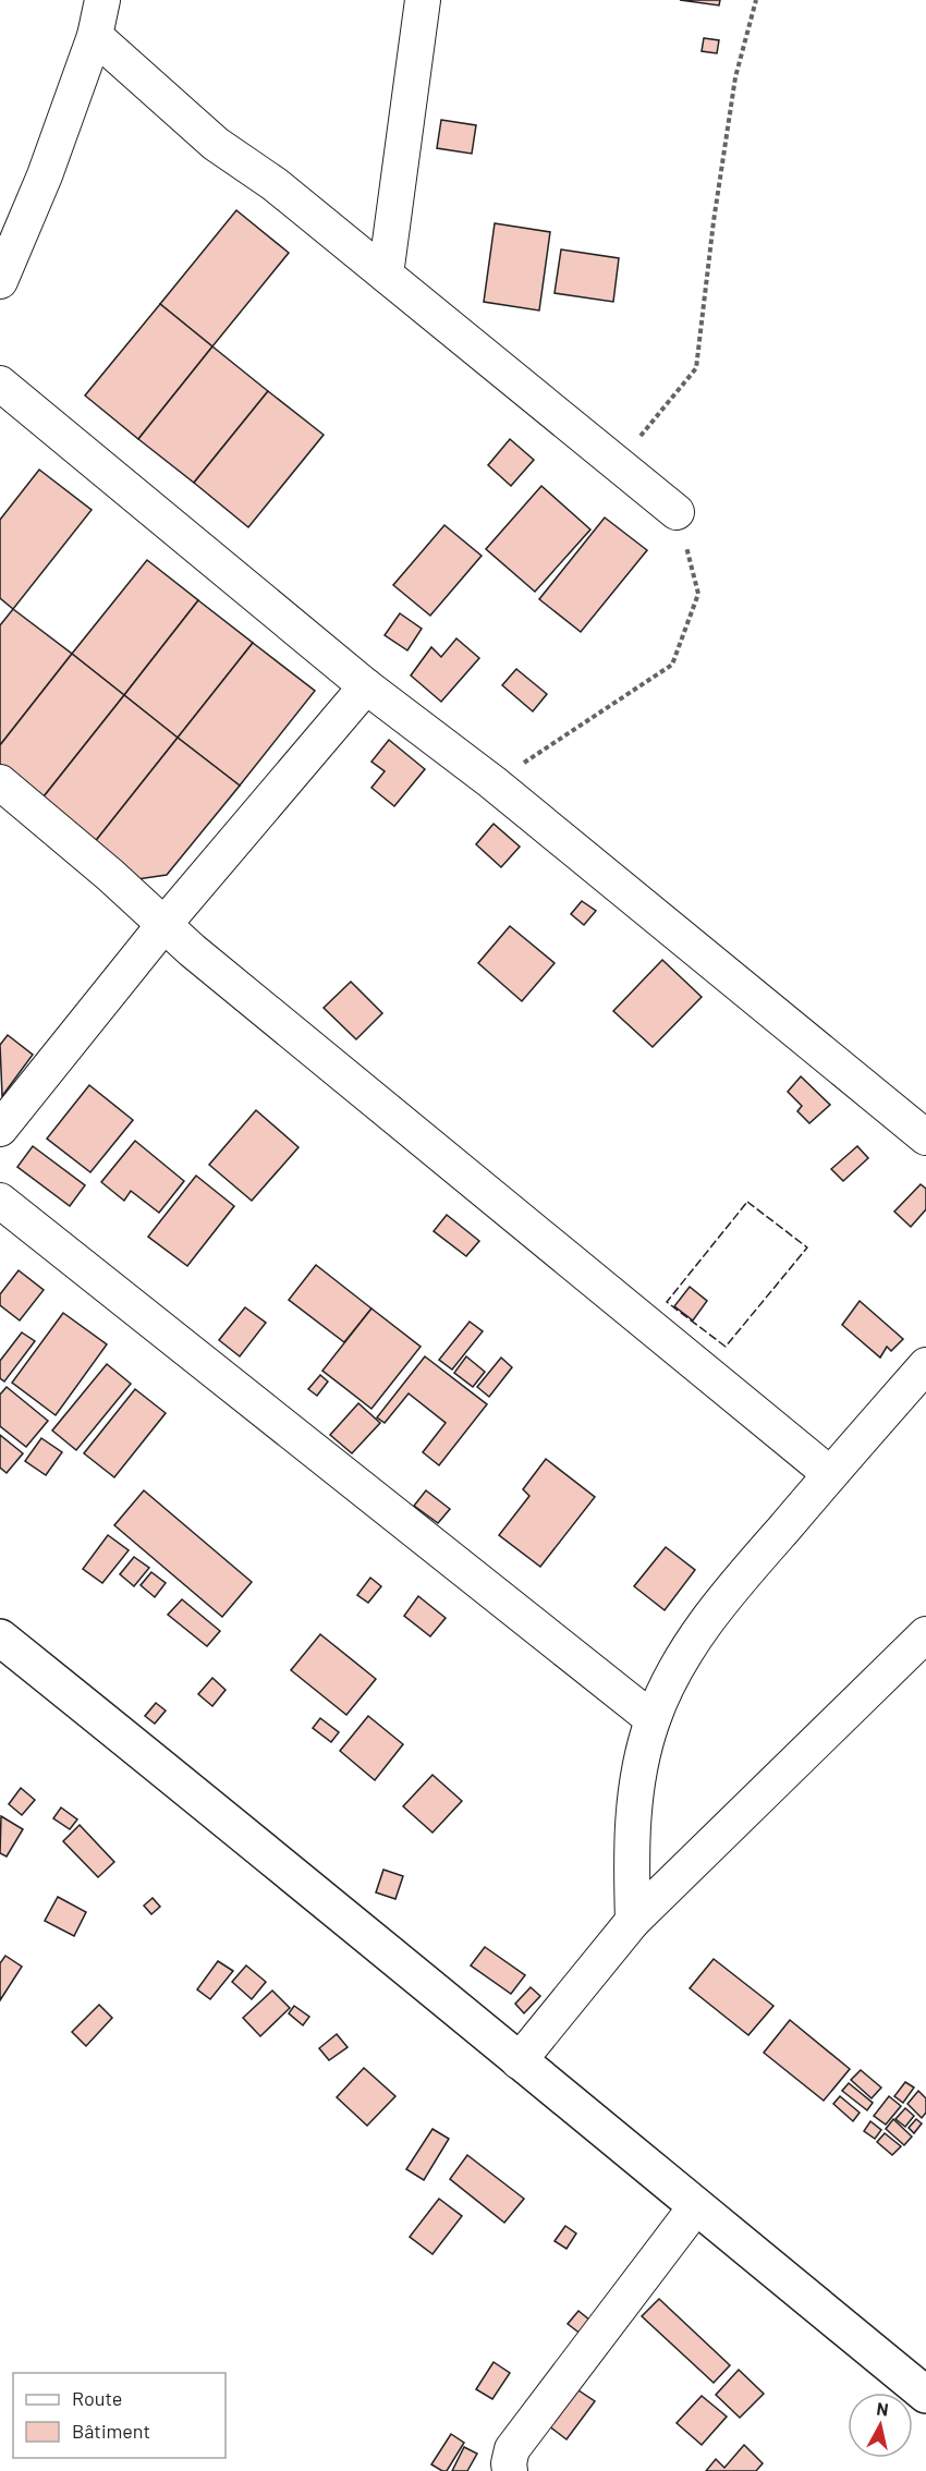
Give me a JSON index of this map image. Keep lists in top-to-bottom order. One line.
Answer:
{"legend":["Route","Bâtiment"],"north":"top"}
